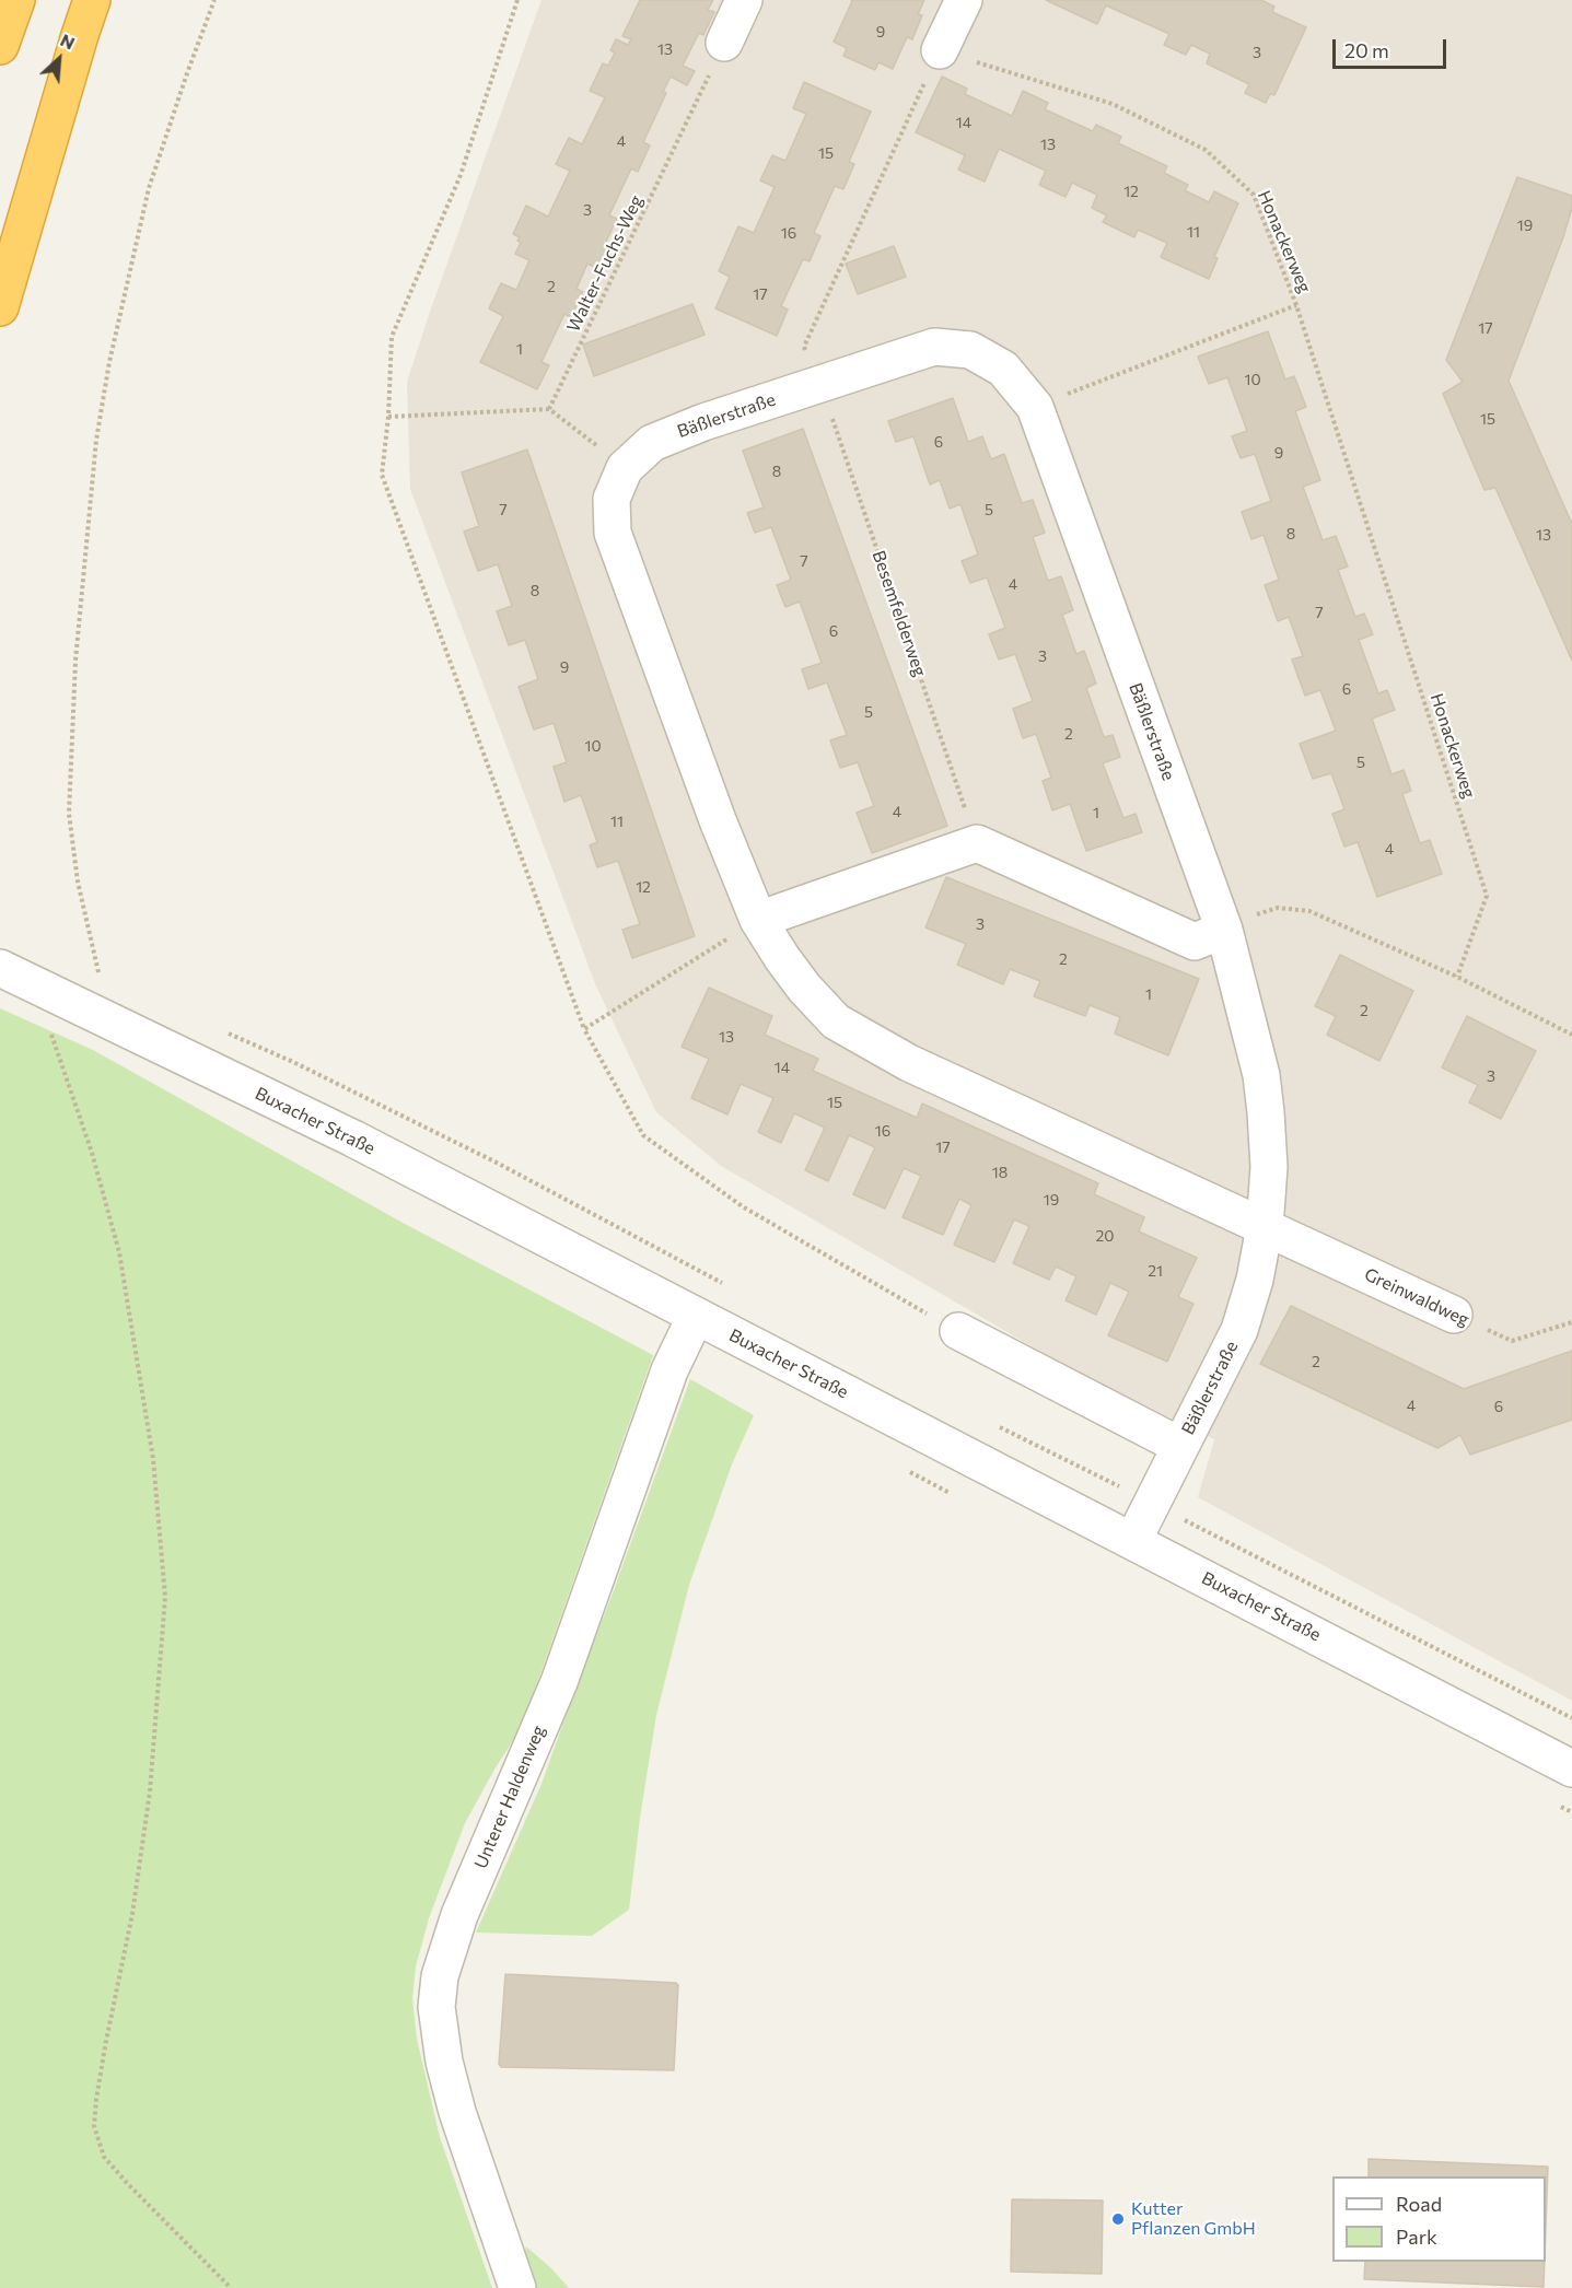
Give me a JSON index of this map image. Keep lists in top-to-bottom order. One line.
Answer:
{"streets":{"street":["Bäßlerstraße","Buxacher Straße","Greinwaldweg","Unterer Haldenweg"],"path":["Honackerweg","Walter-Fuchs-Weg","Besemfelderweg"]},"crossings":[["Bäßlerstraße","Besemfelderweg"],["Bäßlerstraße","Buxacher Straße"],["Bäßlerstraße","Greinwaldweg"],["Buxacher Straße","Unterer Haldenweg"]],"places":["Kutter Pflanzen GmbH"],"house_numbers":["9","13","3","14","4","13","15","12","3","19","11","16","2","17","17","1","10","15","6","9","8","7","5","8","13","7","4","8","7","6","3","9","6","5","2","10","5","4","1","11","4","12","3","2","1","2","13","14","3","15","16","17","18","19","20","21","2","4","6"],"legend":["Road","Park"],"scale_bar":"20 m","north":"top right"}
